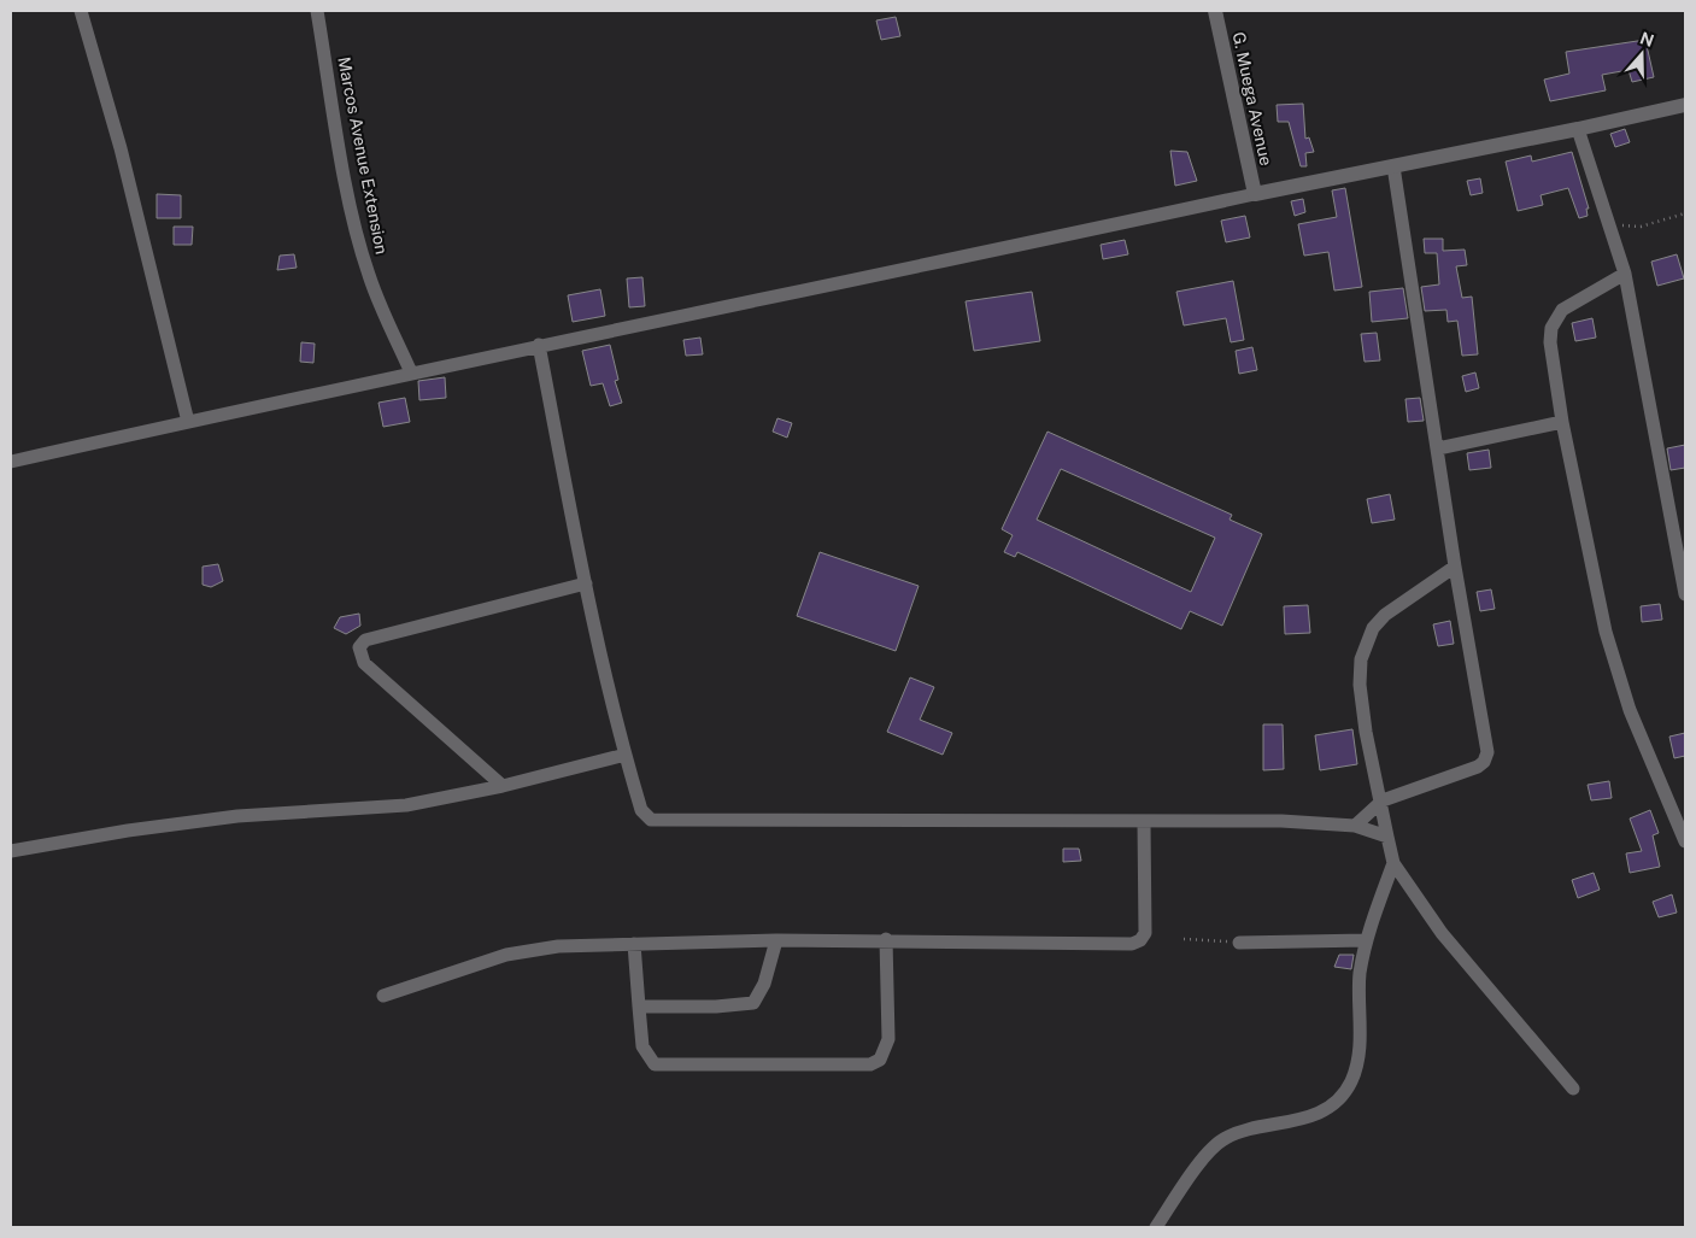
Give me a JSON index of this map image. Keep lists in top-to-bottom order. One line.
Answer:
{"streets":{"street":["G. Muega Avenue","Marcos Avenue Extension"]},"north":"top"}
